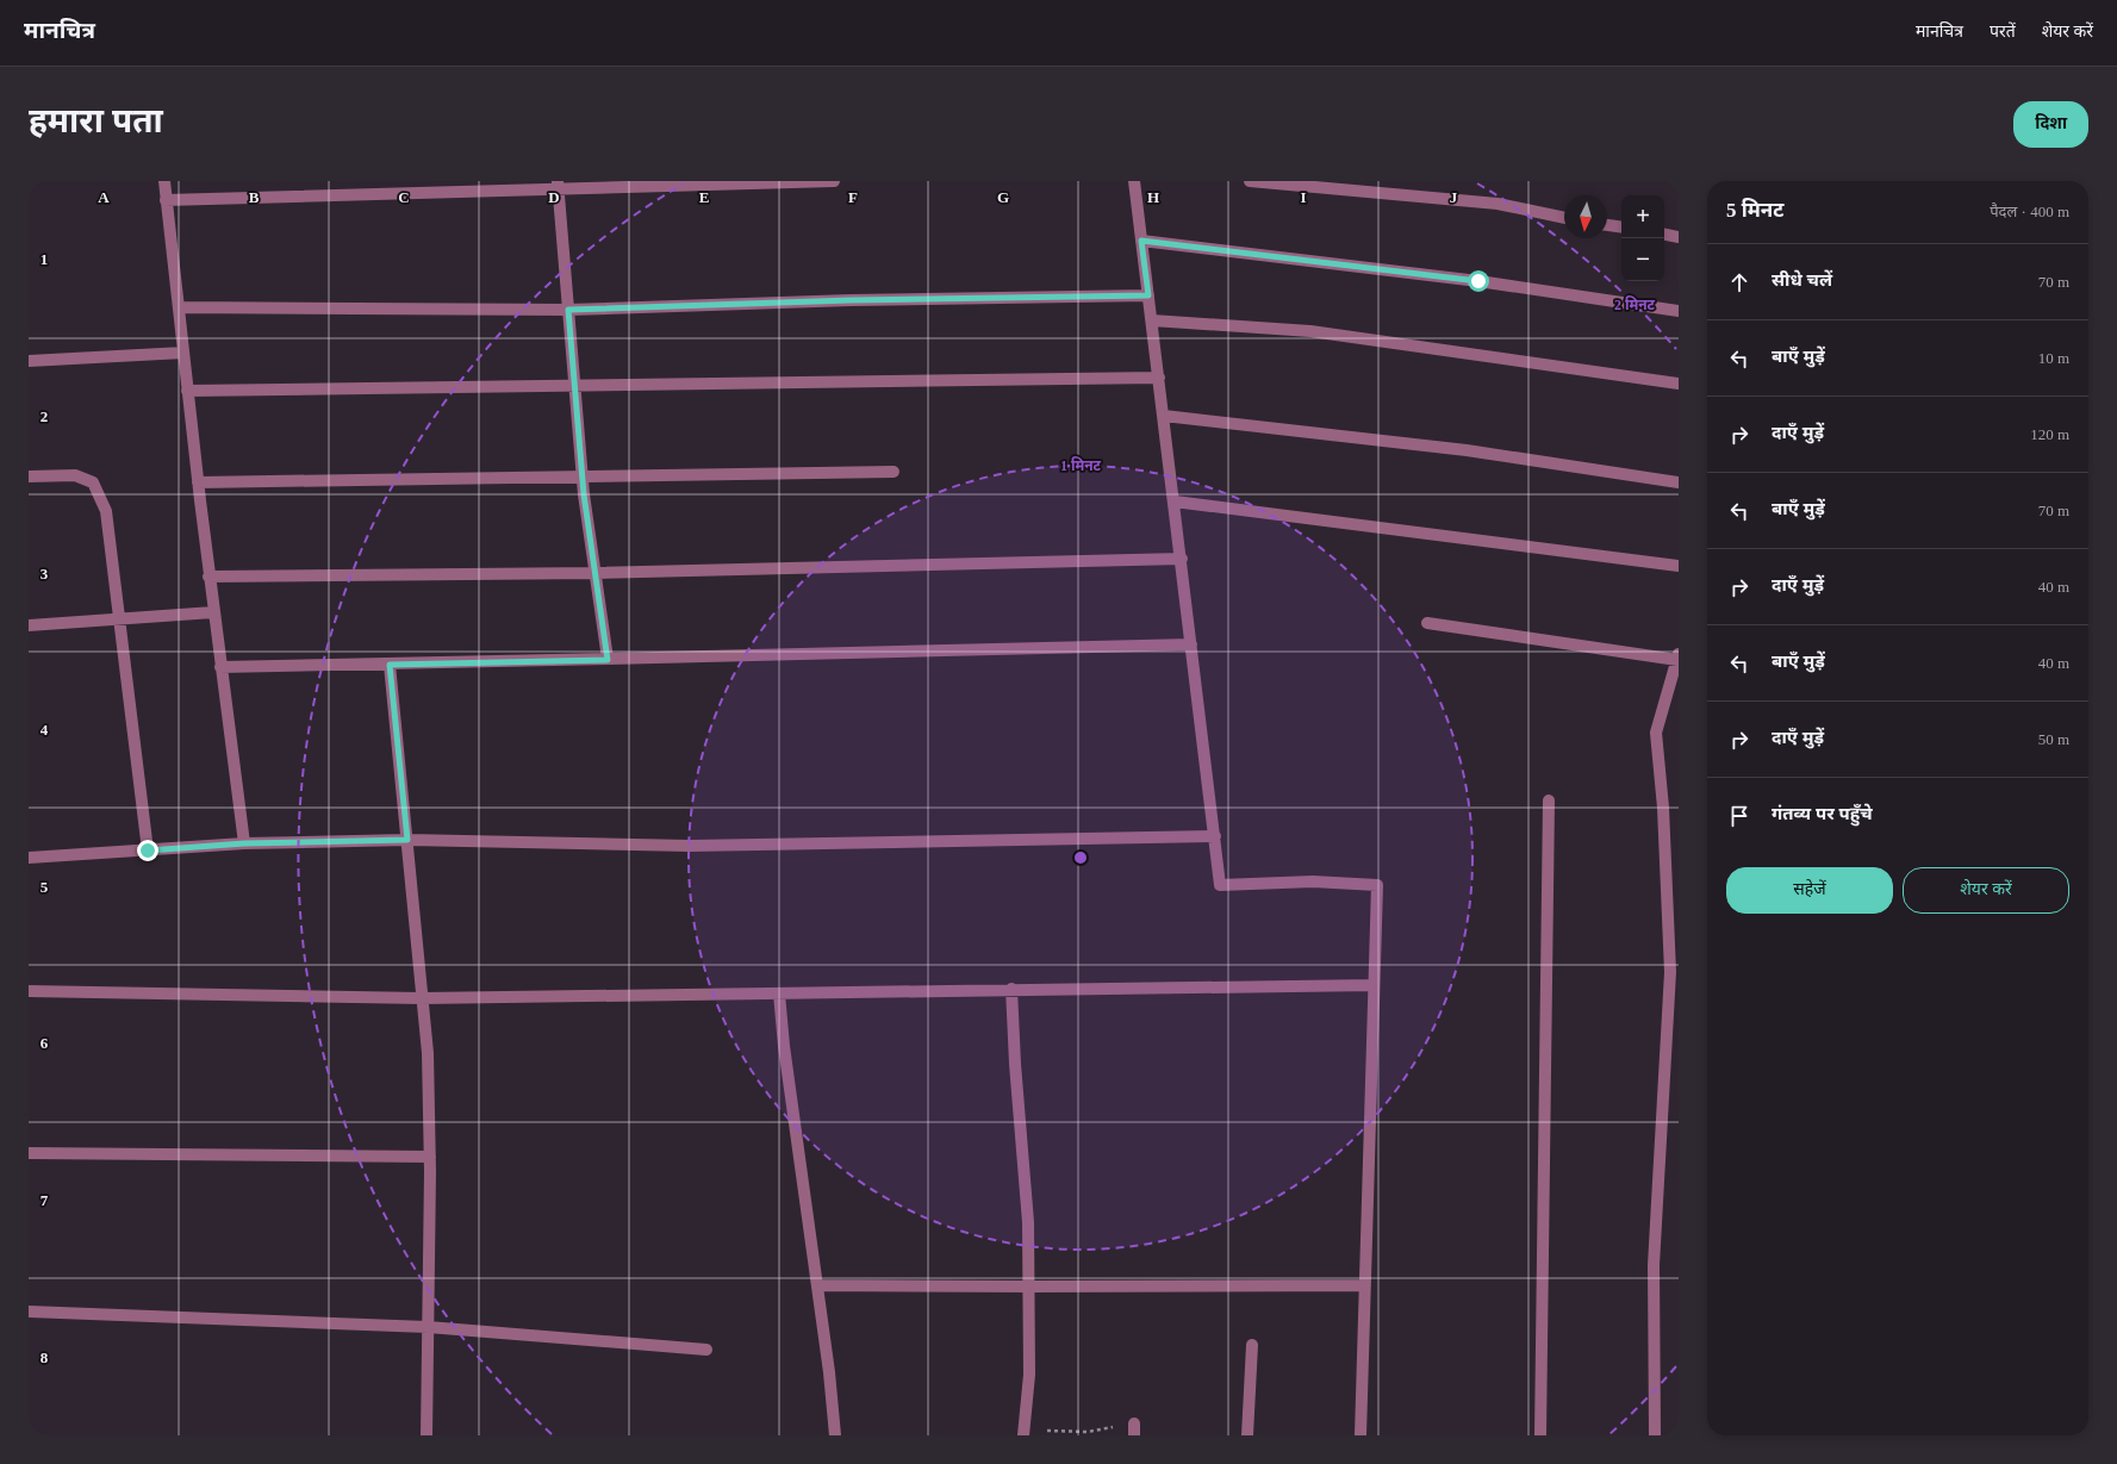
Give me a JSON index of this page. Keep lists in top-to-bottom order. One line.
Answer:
{"north":"bottom","page":{"header":"मानचित्र","nav":["मानचित्र","परतें","शेयर करें"],"buttons":["दिशा",["सहेजें","शेयर करें"]],"title":"हमारा पता","heading":["5 मिनट","पैदल · 400 m"],"map_buttons":["+","−"],"list":[["सीधे चलें","70 m"],["बाएँ मुड़ें","10 m"],["दाएँ मुड़ें","120 m"],["बाएँ मुड़ें","70 m"],["दाएँ मुड़ें","40 m"],["बाएँ मुड़ें","40 m"],["दाएँ मुड़ें","50 m"],"गंतव्य पर पहुँचे"]},"grid":{"columns":["A","B","C","D","E","F","G","H","I","J"],"rows":["1","2","3","4","5","6","7","8"]},"rings":["2 मिनट","1 मिनट"]}
